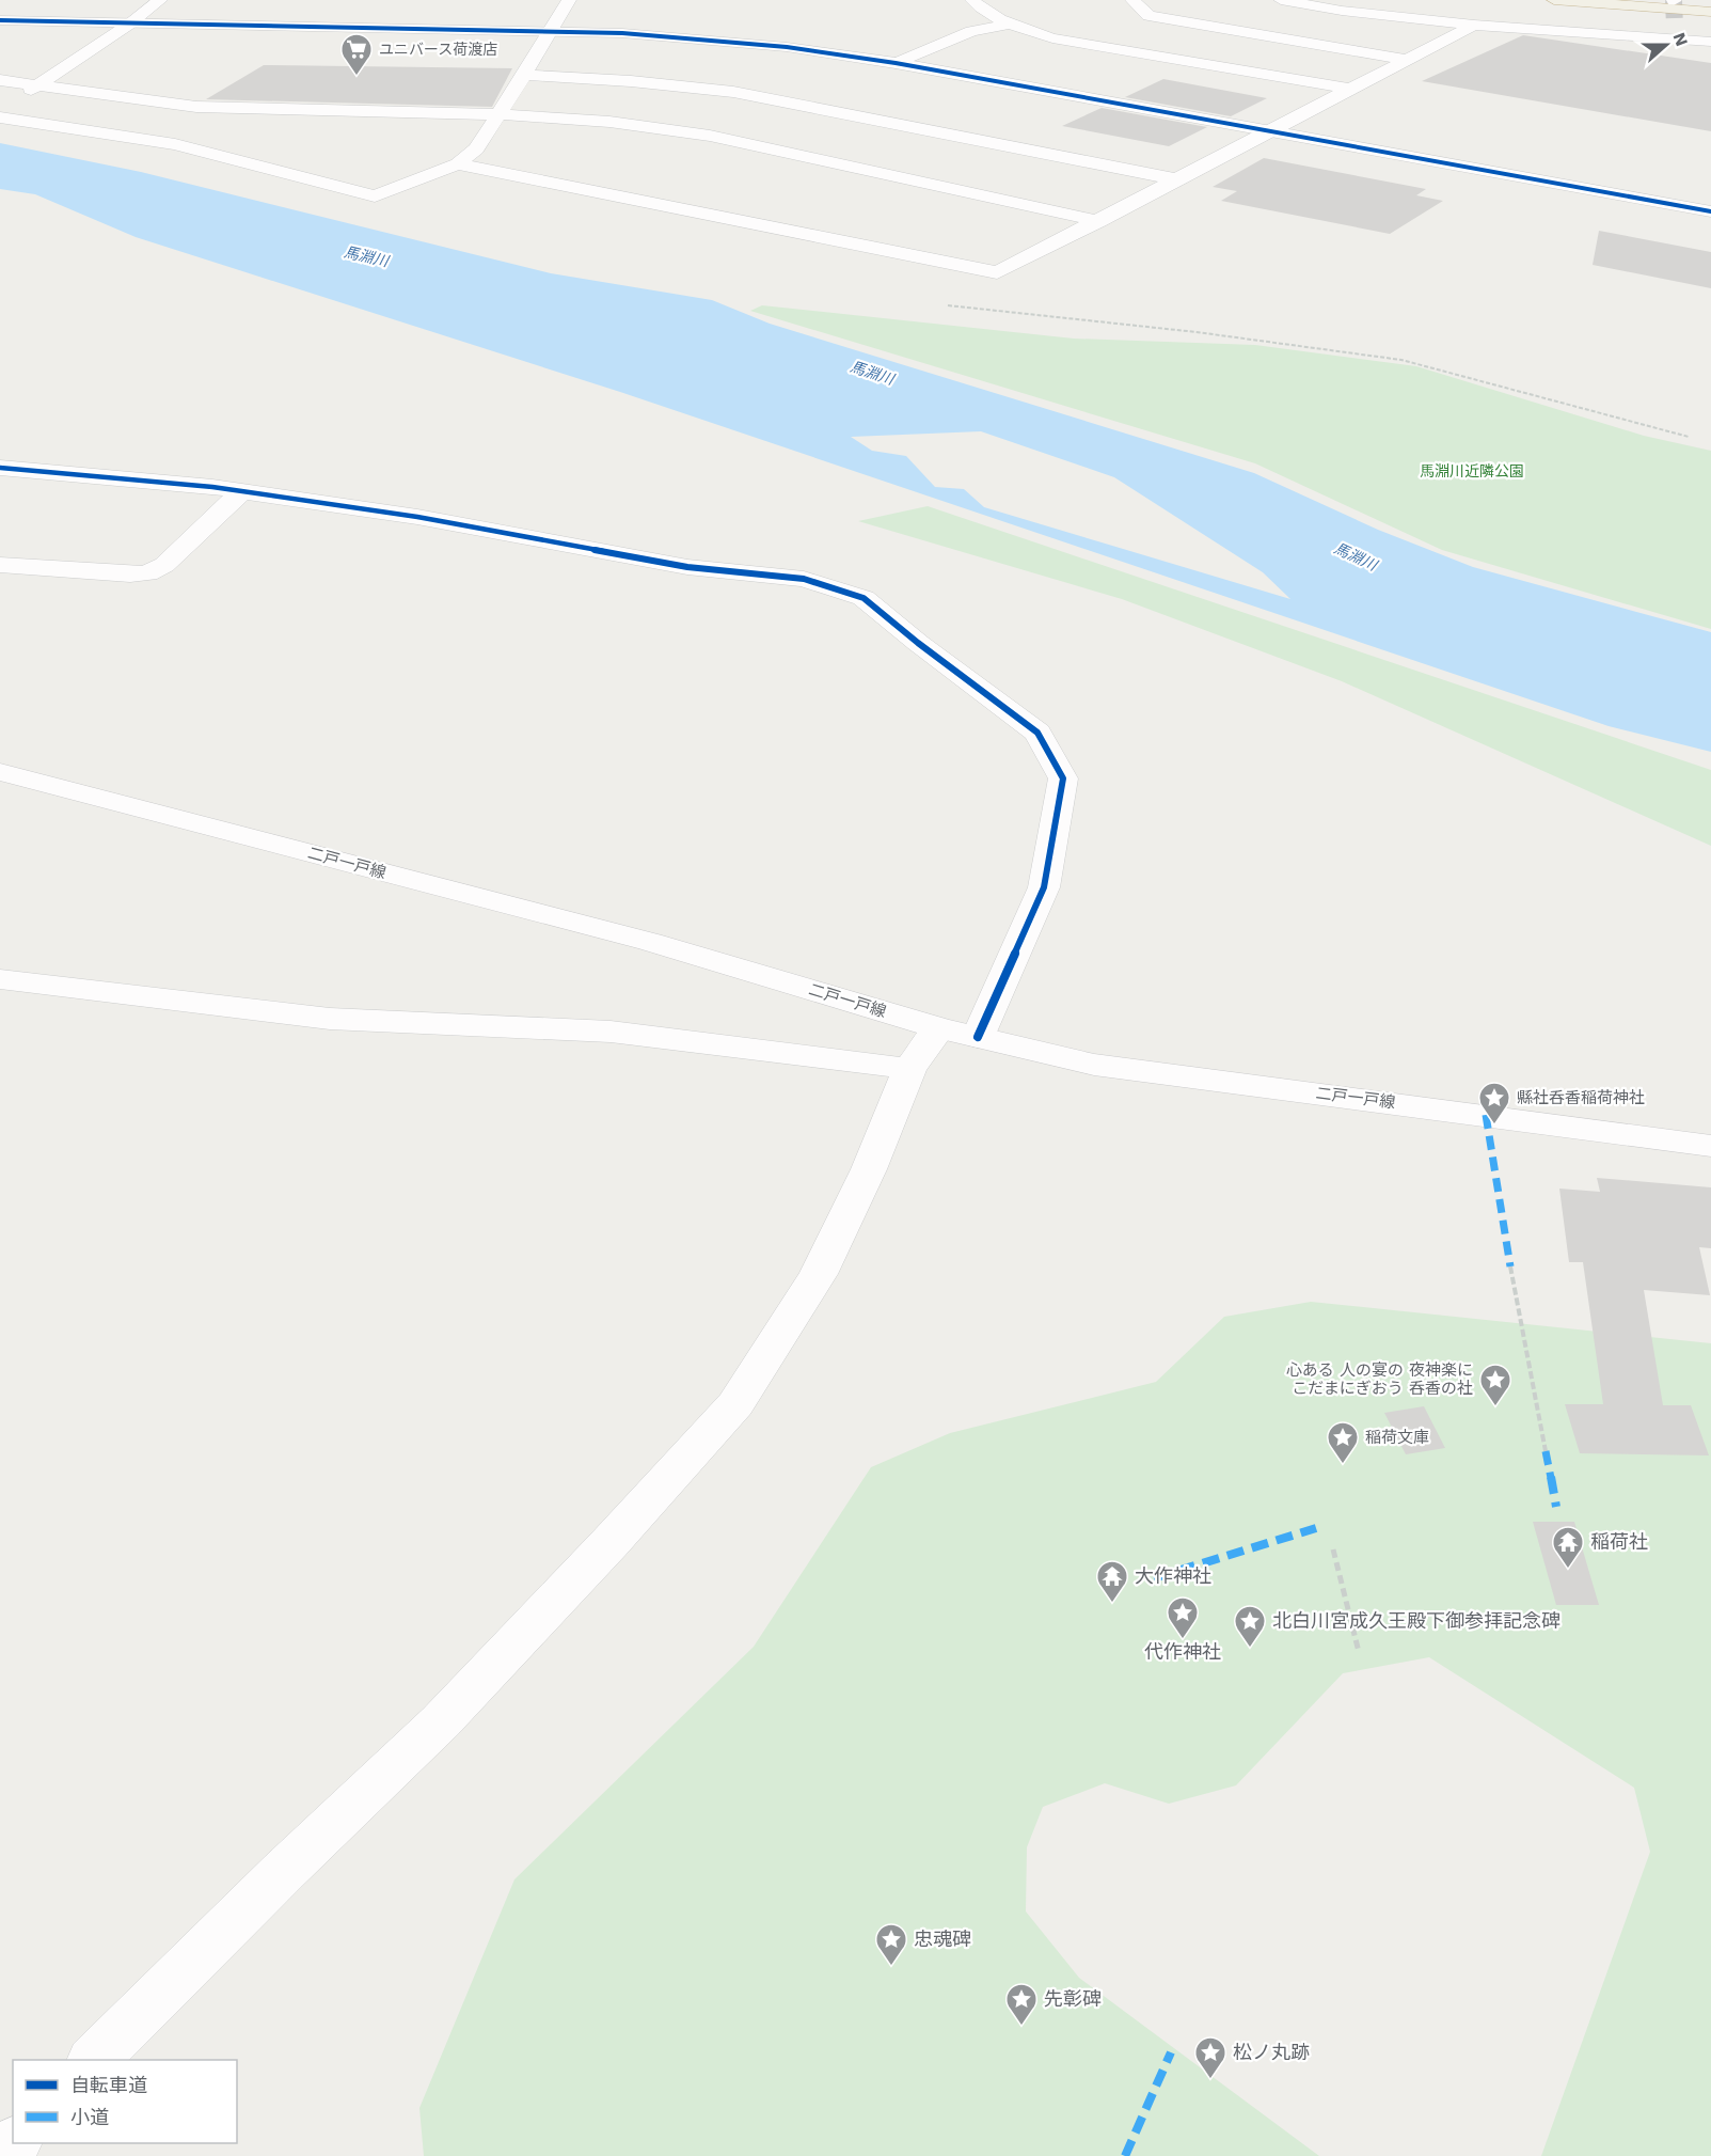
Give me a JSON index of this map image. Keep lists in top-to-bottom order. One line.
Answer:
{"streets":{"street":["二戸一戸線"]},"water":["馬淵川"],"parks":["馬淵川近隣公園"],"places":{"supermarket":["ユニバース荷渡店"],"place":["縣社呑香稲荷神社","心ある 人の宴の 夜神楽に こだまにぎおう 呑香の社","稲荷文庫","代作神社","北白川宮成久王殿下御参拝記念碑","忠魂碑","先彰碑","松ノ丸跡"],"temple":["稲荷社","大作神社"]},"legend":["自転車道","小道"],"north":"right"}
